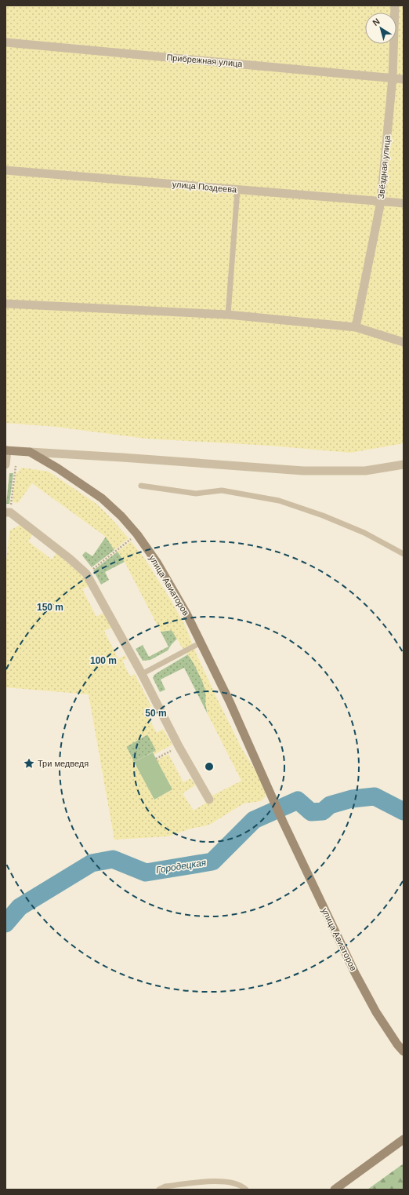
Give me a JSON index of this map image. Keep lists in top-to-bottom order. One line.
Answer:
{"streets":{"main road":["улица Авиаторов"],"street":["Прибрежная улица","Звёздная улица","улица Поздеева"]},"crossings":[["Прибрежная улица","Звёздная улица"],["Звёздная улица","улица Поздеева"]],"water":["Городецкая"],"places":{"place":["Три медведя"]},"north":"top left","rings":["150 m","100 m","50 m"]}
